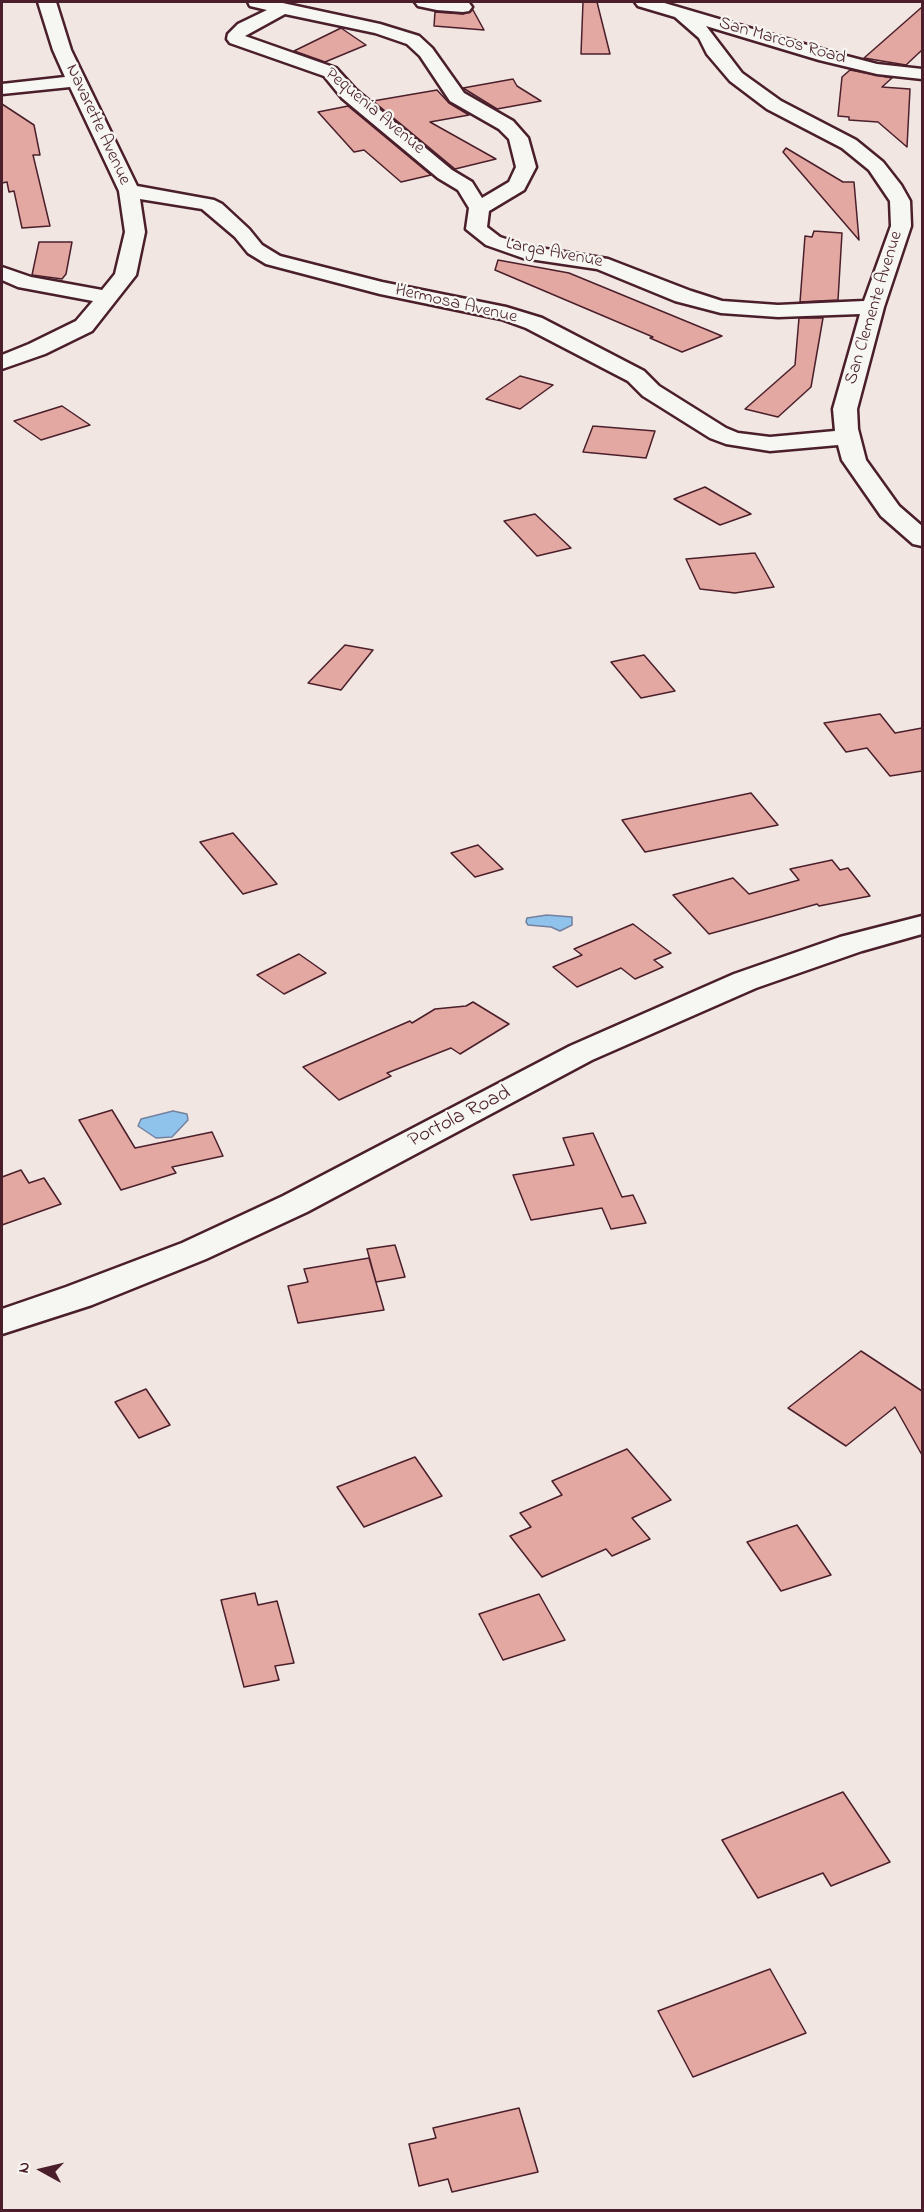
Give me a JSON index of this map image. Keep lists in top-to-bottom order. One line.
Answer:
{"streets":{"street":["San Marcos Road","Pequenia Avenue","Navarette Avenue","Larga Avenue","Hermosa Avenue","San Clemente Avenue","Portola Road"]},"crossings":[["San Marcos Road","San Clemente Avenue"],["Pequenia Avenue","Larga Avenue"],["Navarette Avenue","Hermosa Avenue"],["Larga Avenue","San Clemente Avenue"],["Hermosa Avenue","San Clemente Avenue"]],"north":"left"}
